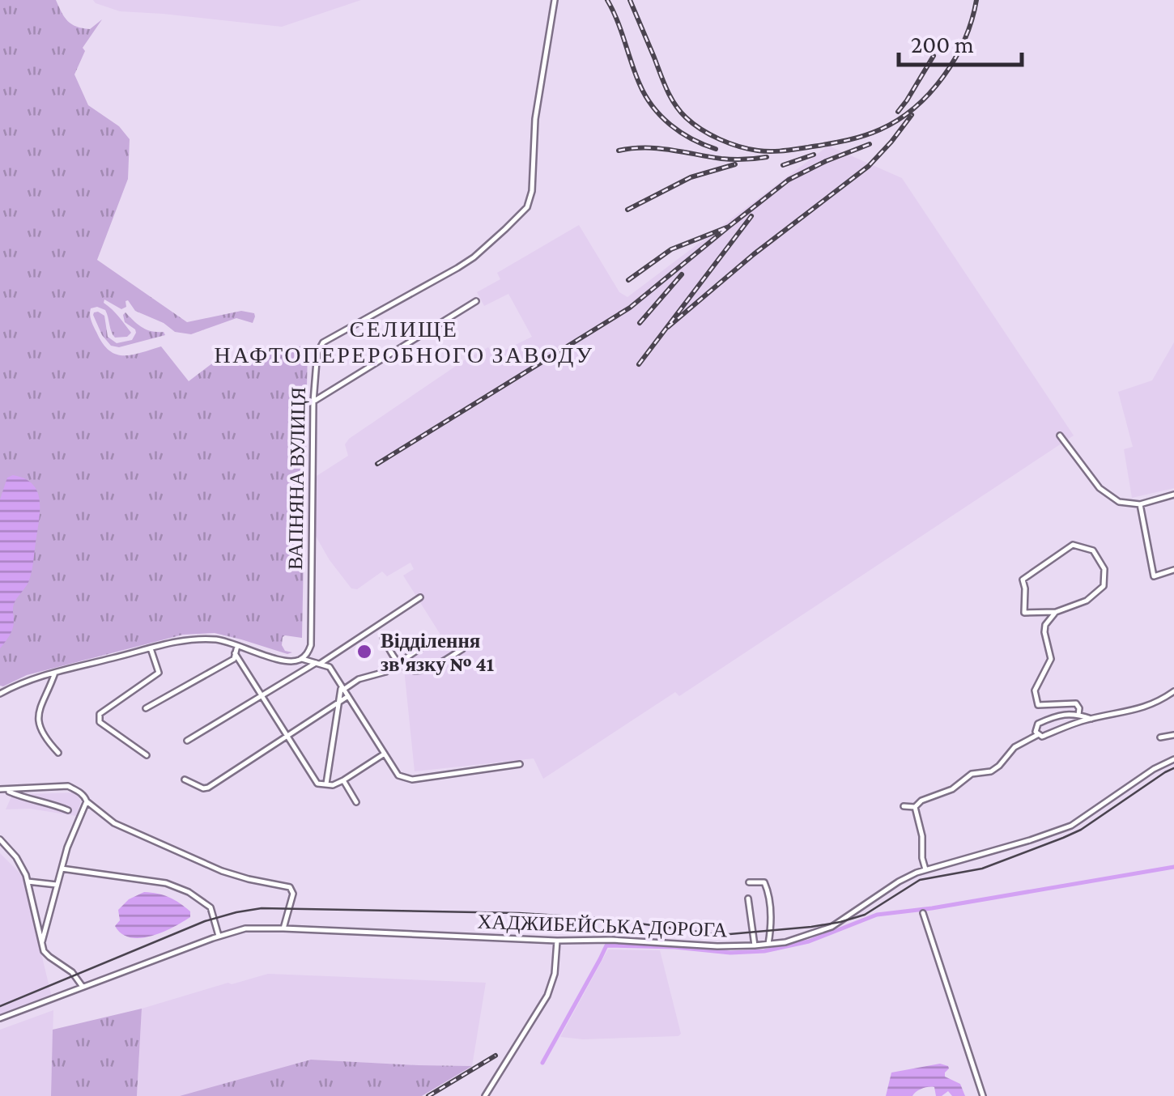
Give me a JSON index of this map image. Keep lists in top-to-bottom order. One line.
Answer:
{"streets":{"street":["ВАПНЯНА ВУЛИЦЯ","ХАДЖИБЕЙСЬКА ДОРОГА"]},"districts":["СЕЛИЩЕ НАФТОПЕРЕРОБНОГО ЗАВОДУ"],"places":["Відділення зв'язку № 41"],"scale_bar":"200 m"}
